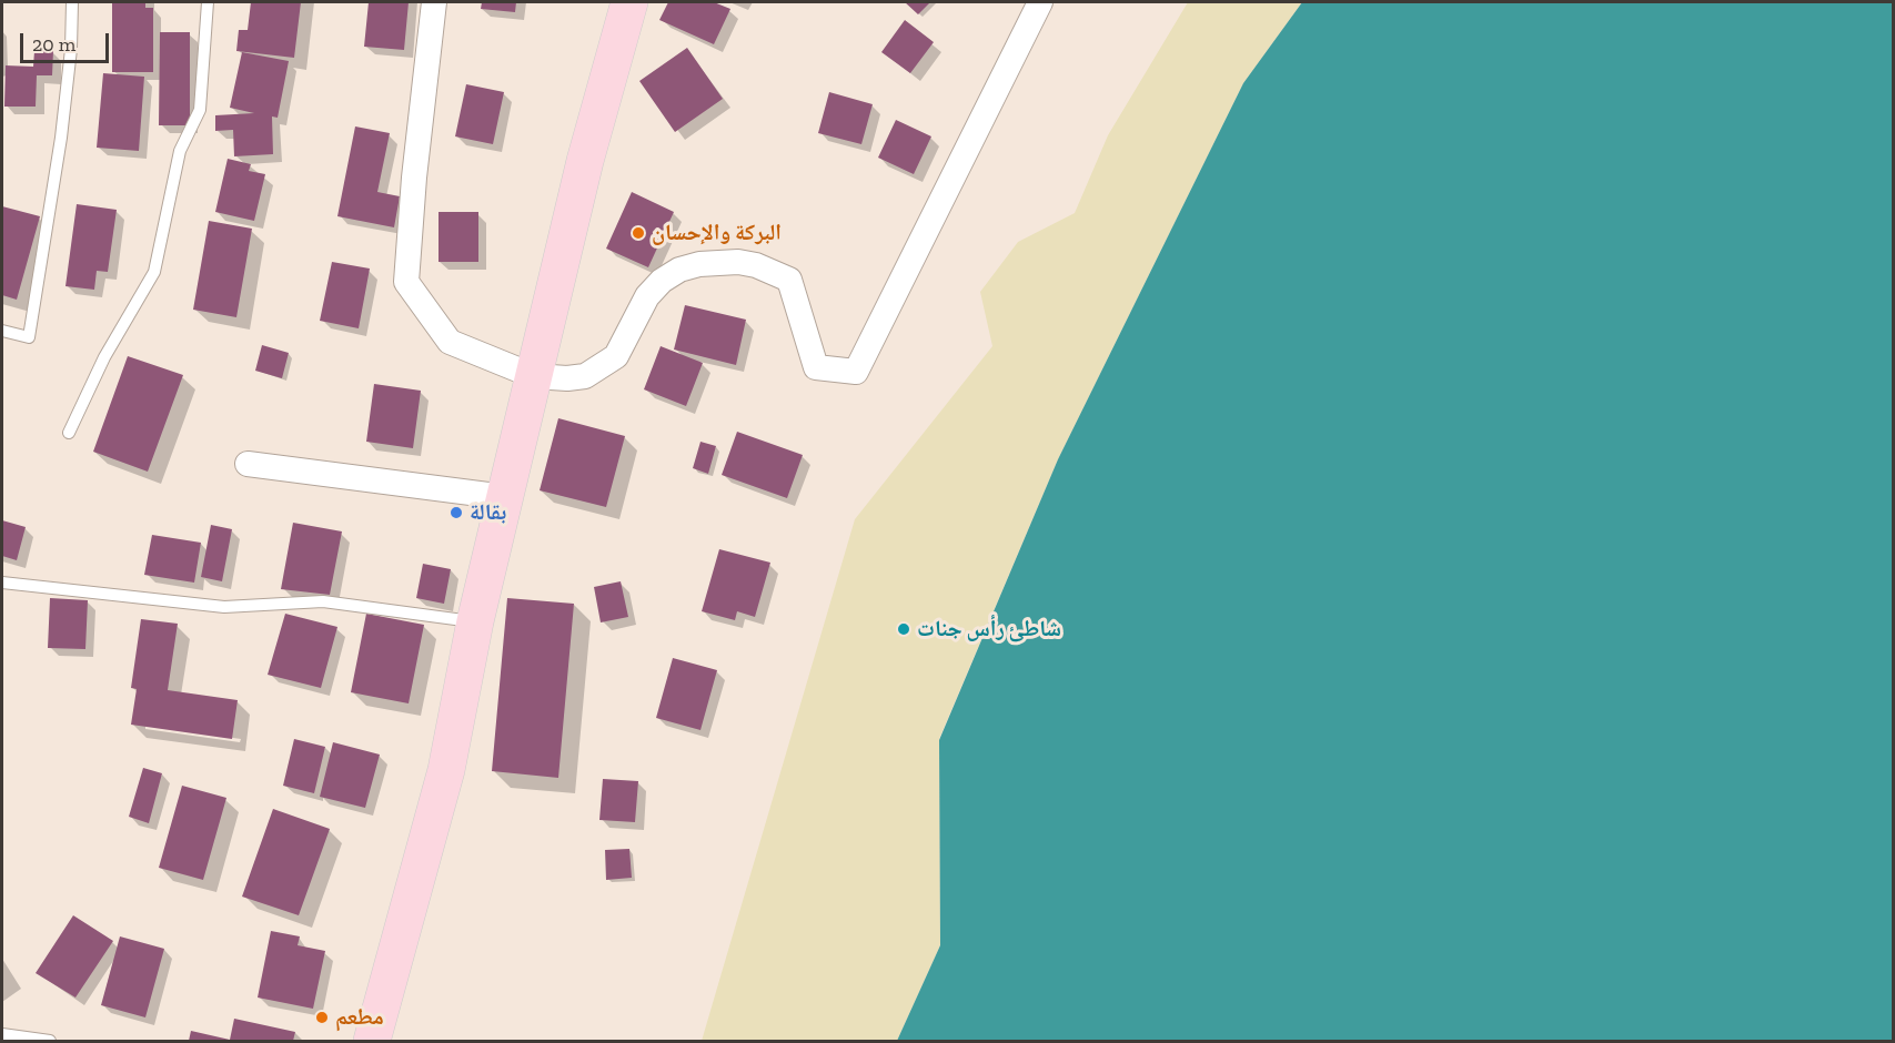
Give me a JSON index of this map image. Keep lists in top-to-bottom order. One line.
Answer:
{"places":["البركة والإحسان","بقالة","شاطئ رأس جنات","مطعم"],"scale_bar":"20 m"}
